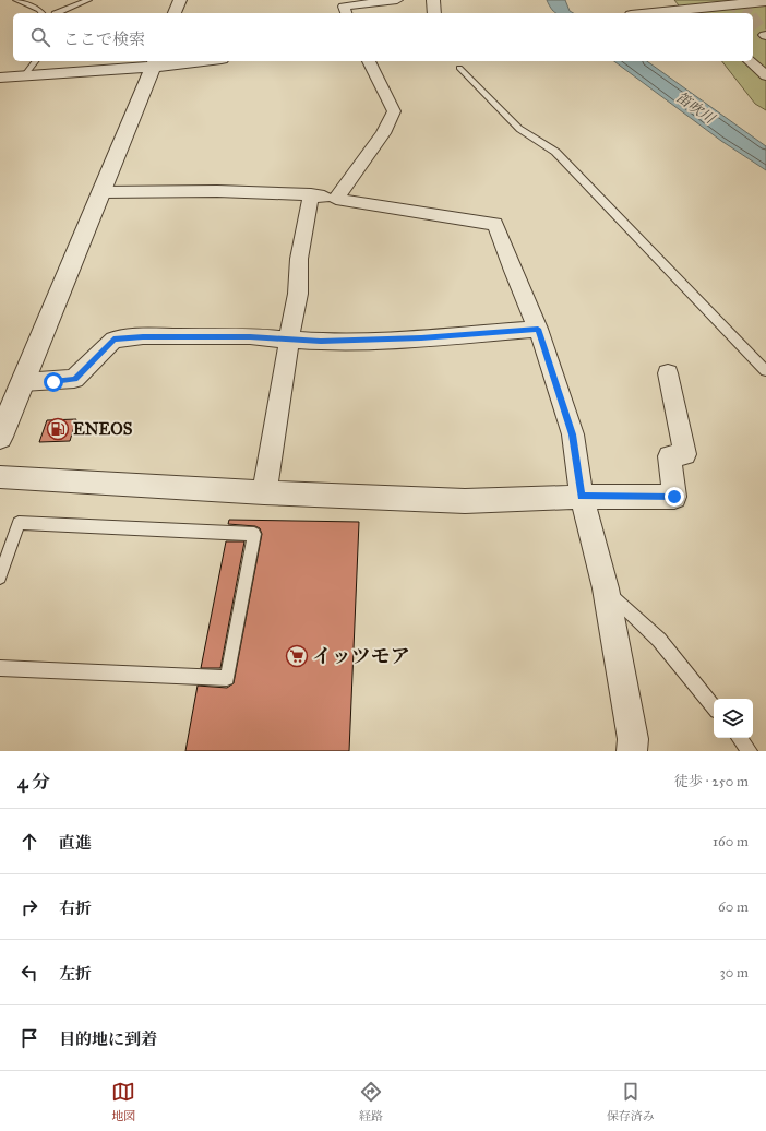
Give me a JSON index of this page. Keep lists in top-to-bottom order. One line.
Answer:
{"water":["笛吹川"],"places":{"fuel station":["ENEOS"],"supermarket":["イッツモア"]},"page":{"search":"ここで検索","heading":["4 分","徒歩 · 250 m"],"list":[["直進","160 m"],["右折","60 m"],["左折","30 m"],"目的地に到着"],"nav":["地図","経路","保存済み"]}}
